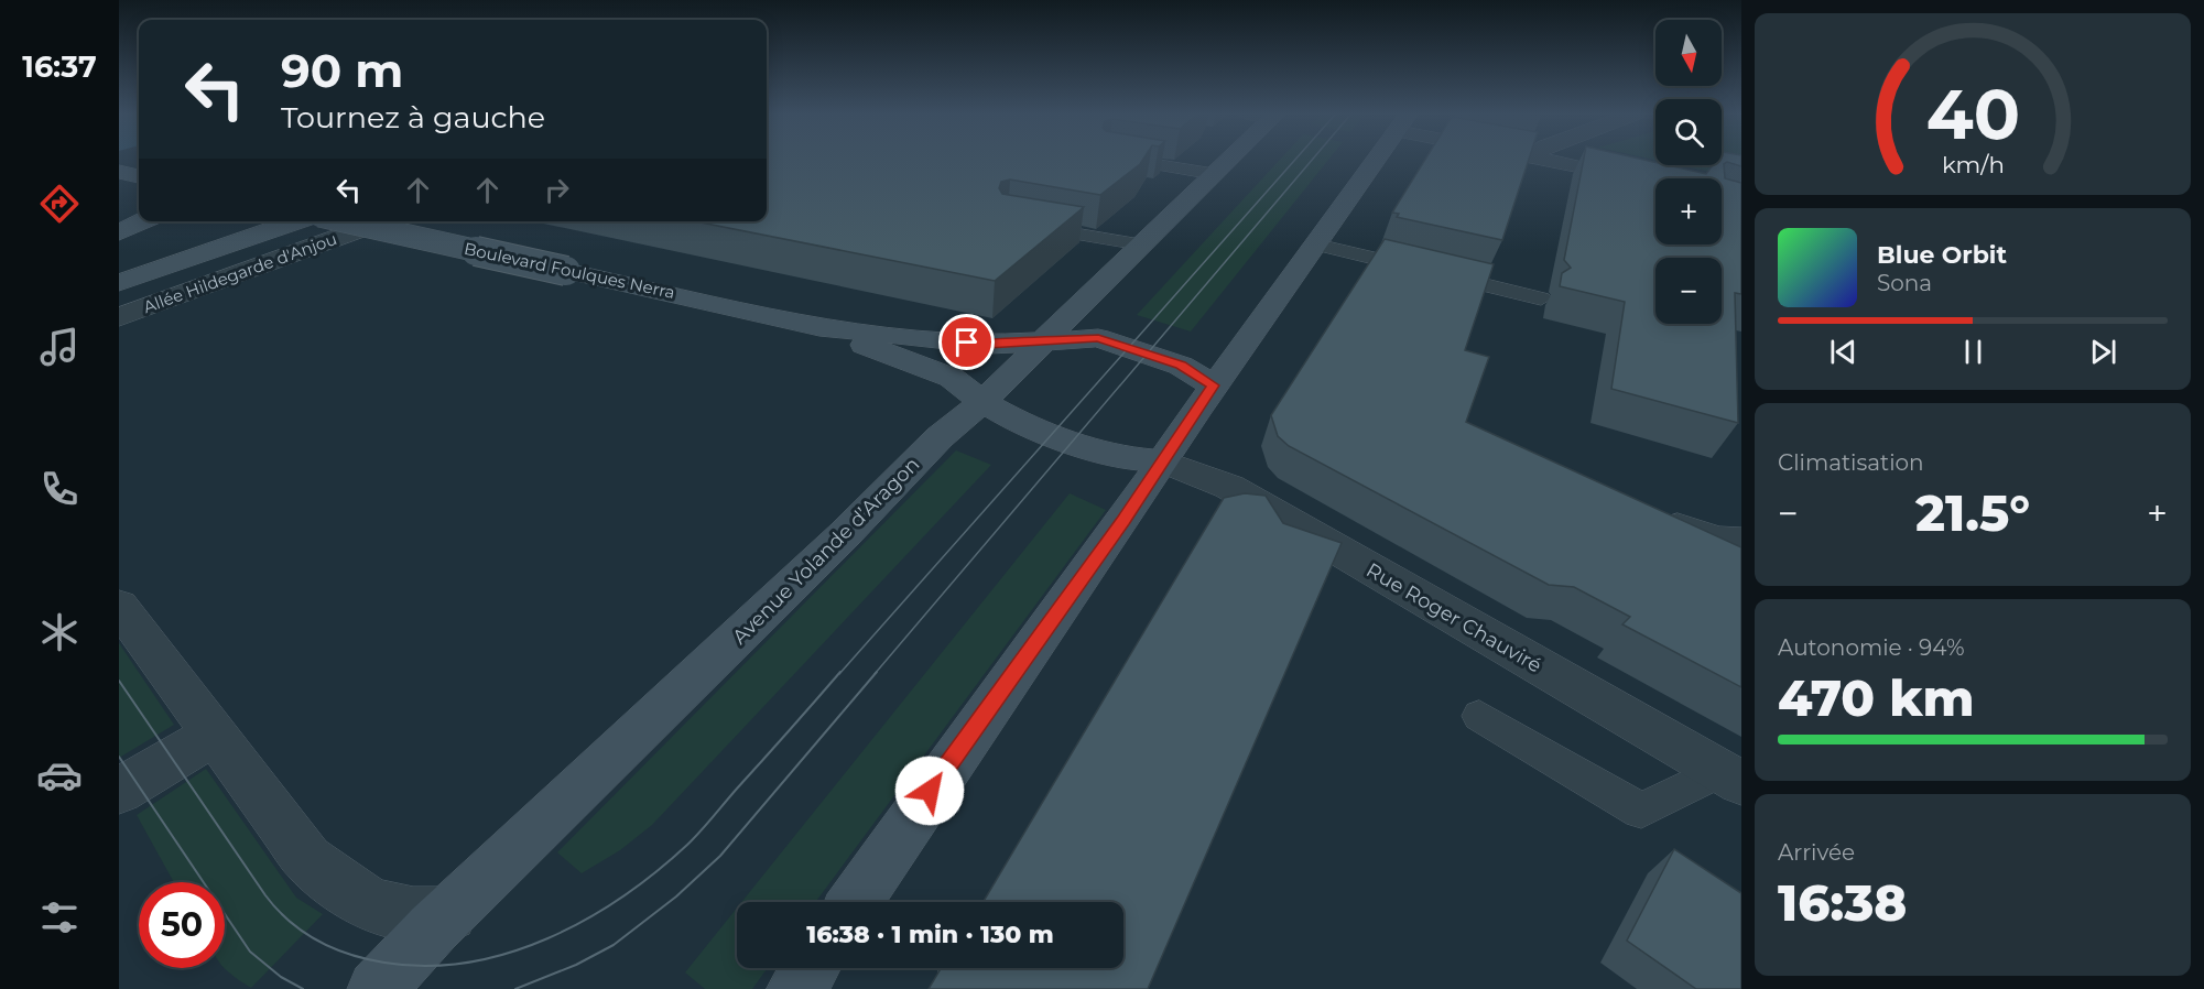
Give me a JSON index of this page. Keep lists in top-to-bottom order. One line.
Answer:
{"streets":{"main road":["Boulevard Foulques Nerra","Avenue Yolande d’Aragon"],"street":["Allée Hildegarde d'Anjou","Rue Roger Chauviré"]},"crossings":[["Boulevard Foulques Nerra","Avenue Yolande d’Aragon"],["Boulevard Foulques Nerra","Rue Roger Chauviré"]],"north":"bottom","page":{"tabs":"16:37","map_buttons":["+","−"],"turn":["90 m","Tournez à gauche"],"song":["Blue Orbit","Sona"],"tile":["Climatisation",["Autonomie · 94%","470 km"],["Arrivée","16:38"]],"heat":["−","21.5°","+"],"limit":"50","trip":"16:38 · 1 min · 130 m","gauge":["40","km/h"]}}
